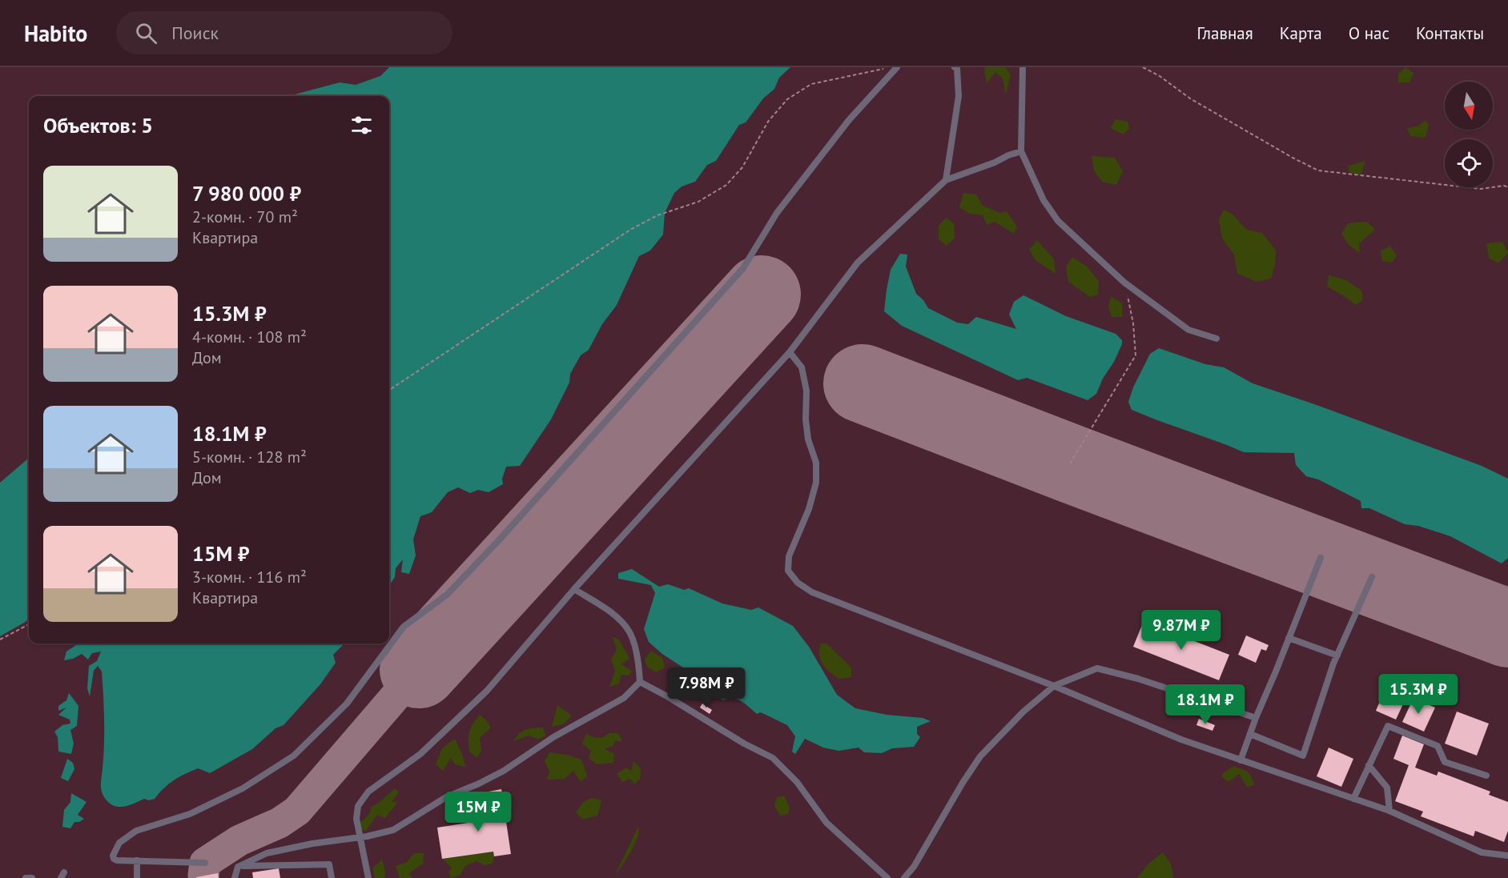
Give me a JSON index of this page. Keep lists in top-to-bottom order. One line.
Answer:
{"north":"bottom","page":{"header":"Habito","search":"Поиск","nav":["Главная","Карта","О нас","Контакты"],"heading":"Объектов: 5","list":[{"name":"7 980 000 ₽","note":"2-комн. · 70 m² · Квартира"},{"name":"15.3M ₽","note":"4-комн. · 108 m² · Дом"},{"name":"18.1M ₽","note":"5-комн. · 128 m² · Дом"},{"name":"15M ₽","note":"3-комн. · 116 m² · Квартира"}],"price":["9.87M ₽","7.98M ₽","15.3M ₽","18.1M ₽","15M ₽"]}}
